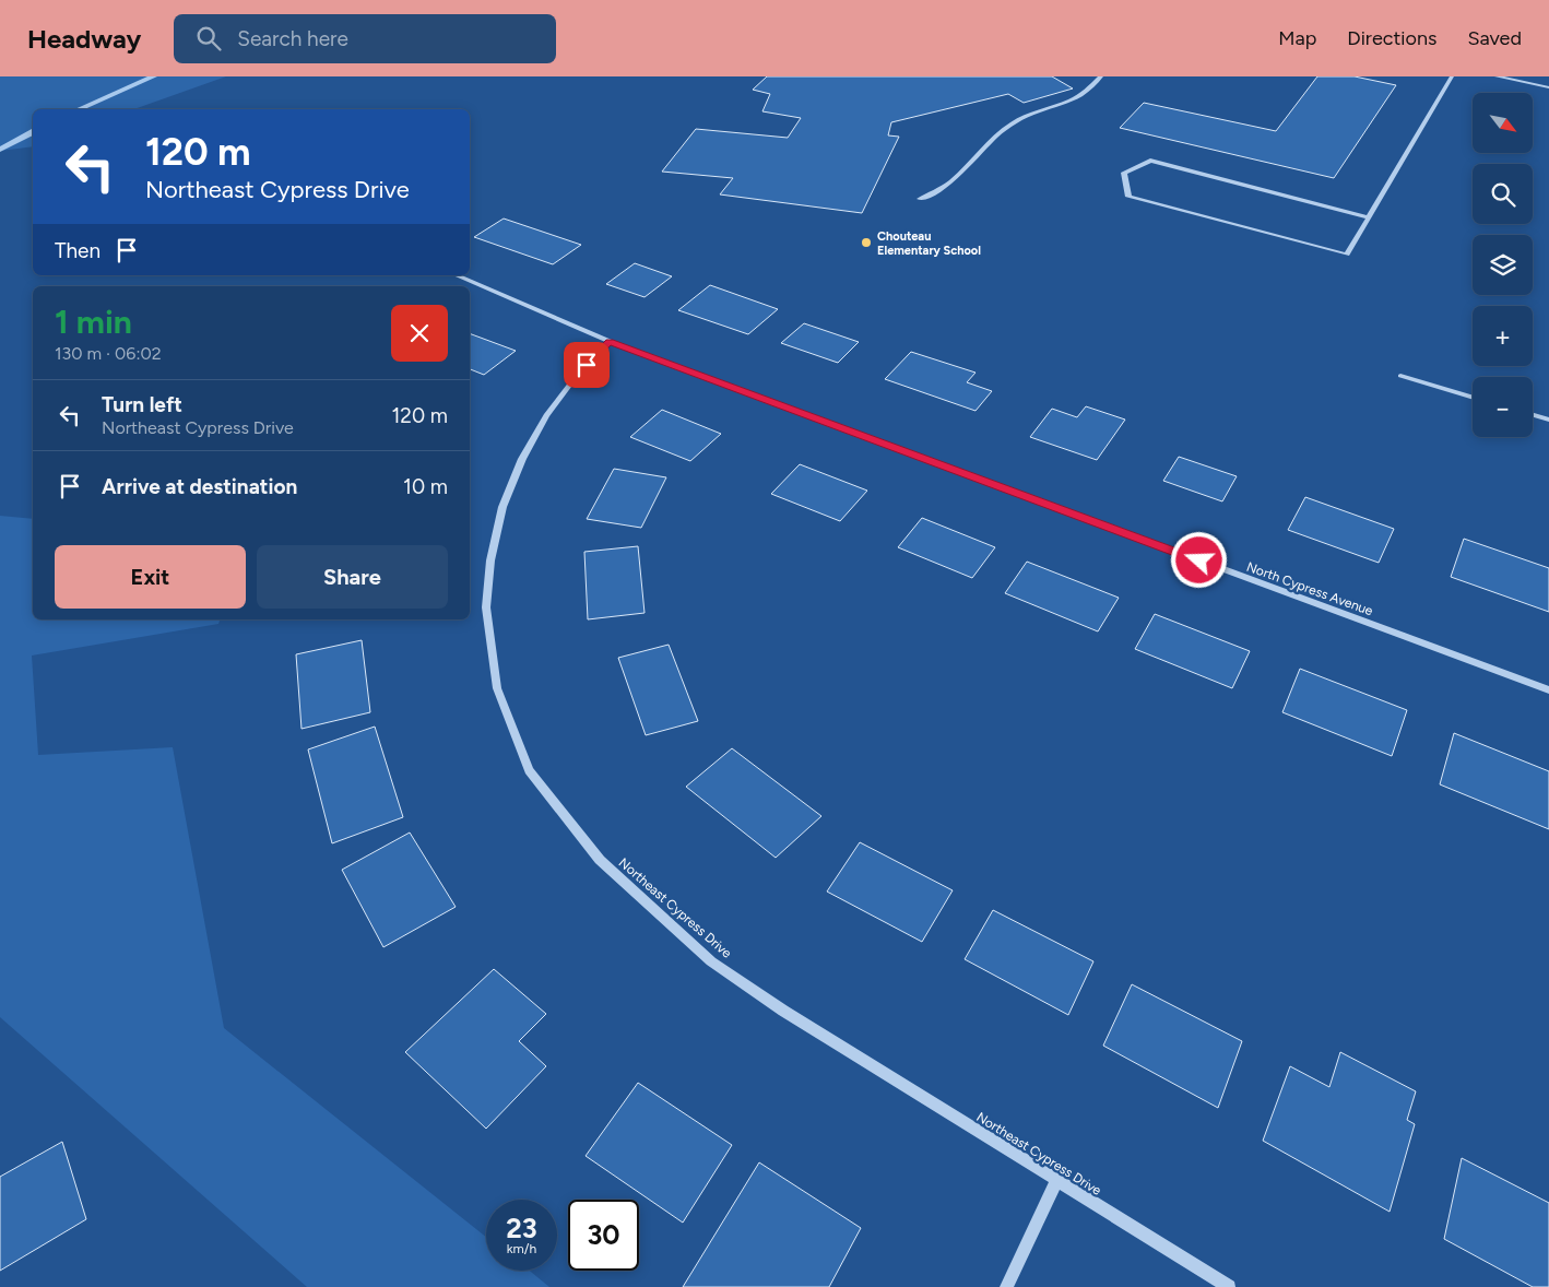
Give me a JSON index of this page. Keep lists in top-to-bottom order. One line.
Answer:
{"streets":{"street":["North Cypress Avenue","Northeast Cypress Drive"]},"crossings":[["North Cypress Avenue","Northeast Cypress Drive"]],"places":["Chouteau Elementary School"],"north":"bottom right","page":{"header":"Headway","search":"Search here","nav":["Map","Directions","Saved"],"map_buttons":["+","−"],"turn":["120 m","Northeast Cypress Drive"],"then":"Then","heading":["1 min","130 m · 06:02"],"list":[{"name":"Turn left","note":"Northeast Cypress Drive","value":"120 m"},{"name":"Arrive at destination","value":"10 m"}],"buttons":["Exit","Share"],"speed":"23 km/h","limit":"30"}}
